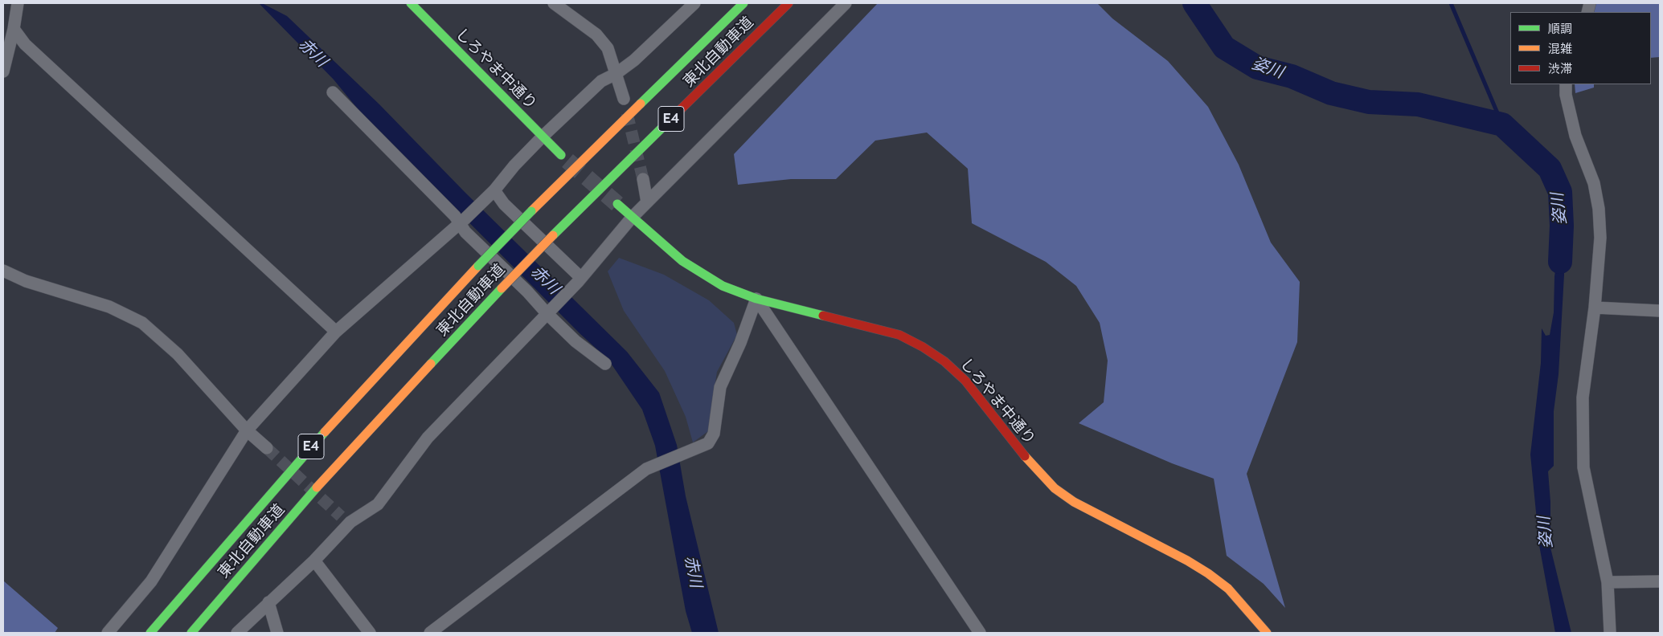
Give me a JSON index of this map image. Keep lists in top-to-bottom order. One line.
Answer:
{"streets":{"main road":["東北自動車道","しろやま中通り","E4"]},"water":["赤川","姿川"],"legend":["順調","混雑","渋滞"]}
